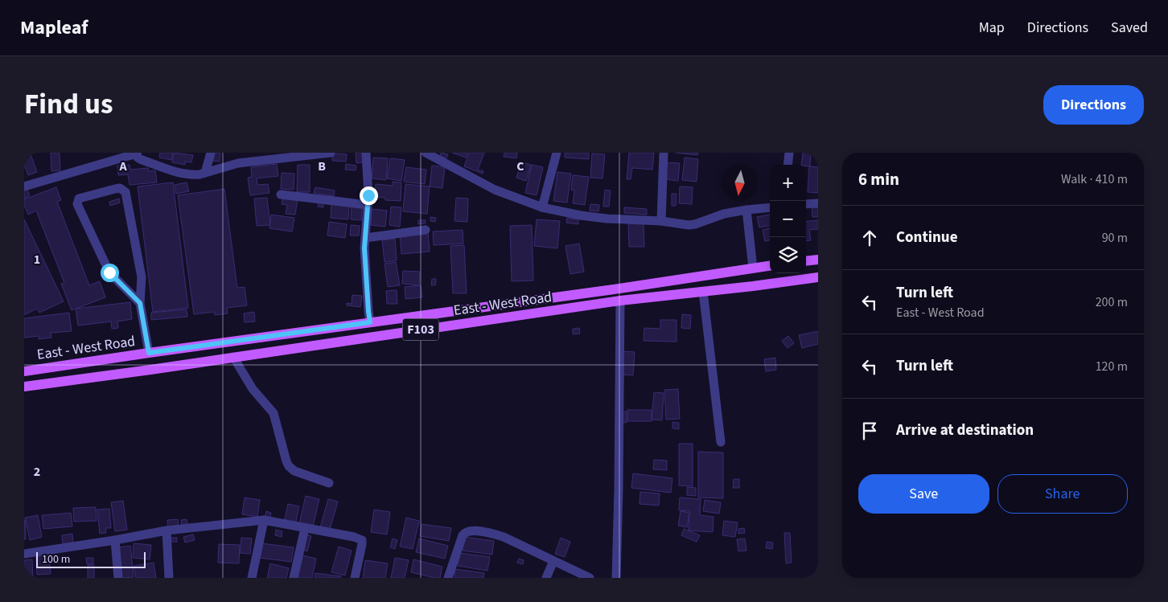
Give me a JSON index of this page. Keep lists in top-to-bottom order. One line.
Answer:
{"streets":{"main road":["East - West Road","F103"]},"scale_bar":"100 m","north":"bottom","page":{"header":"Mapleaf","nav":["Map","Directions","Saved"],"title":"Find us","buttons":["Directions",["Save","Share"]],"heading":["6 min","Walk · 410 m"],"map_buttons":["+","−"],"list":[["Continue","90 m"],["Turn left","East - West Road","200 m"],["Turn left","120 m"],"Arrive at destination"],"scale":"100 m"},"grid":{"columns":["A","B","C"],"rows":["1","2"]}}
